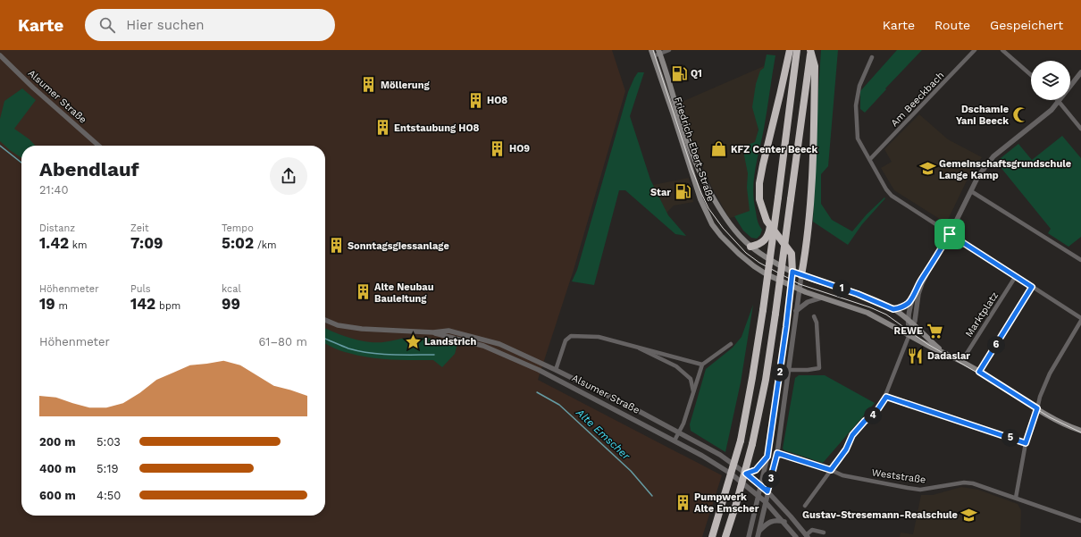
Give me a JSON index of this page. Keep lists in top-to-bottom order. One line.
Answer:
{"streets":{"main road":["Friedrich-Ebert-Straße"],"street":["Alsumer Straße","Am Beeckbach","Marktplatz","Weststraße"]},"crossings":[["Friedrich-Ebert-Straße","Marktplatz"]],"water":["Alte Emscher"],"places":{"fuel station":["Q1","Star"],"building":["Möllerung","HO8","Entstaubung HO8","HO9","Sonntagsgiessanlage","Alte Neubau Bauleitung","Pumpwerk Alte Emscher"],"mosque":["Dschamie Yani Beeck"],"shop":["KFZ Center Beeck"],"school or university":["Gemeinschaftsgrundschule Lange Kamp","Gustav-Stresemann-Realschule"],"supermarket":["REWE"],"place":["Landstrich"],"restaurant":["Dadaslar"]},"page":{"header":"Karte","search":"Hier suchen","nav":["Karte","Route","Gespeichert"],"heading":["Abendlauf","21:40"],"stats":[["Distanz","1.42 km"],["Zeit","7:09"],["Tempo","5:02 /km"],["Höhenmeter","19 m"],["Puls","142 bpm"],["kcal","99"]],"pins":["1","6","2","4","5","3"],"chart":["Höhenmeter","61–80 m"],"list":[{"name":"200 m","note":"5:03"},{"name":"400 m","note":"5:19"},{"name":"600 m","note":"4:50"}]}}
